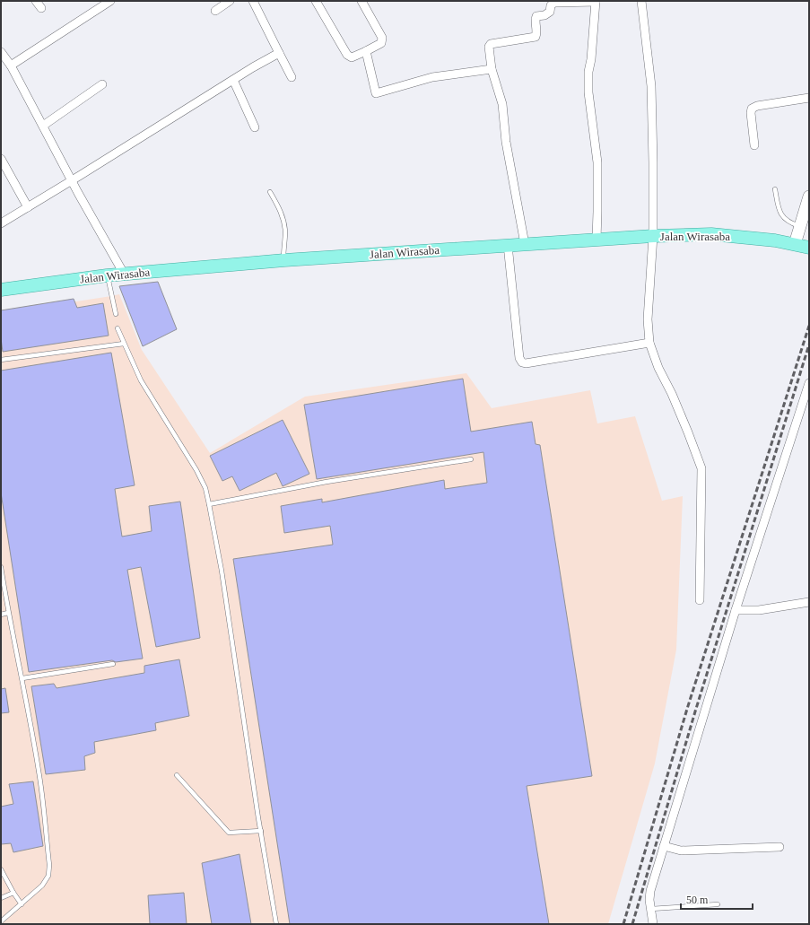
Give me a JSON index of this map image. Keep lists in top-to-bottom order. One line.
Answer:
{"streets":{"main road":["Jalan Wirasaba"]},"scale_bar":"50 m"}
